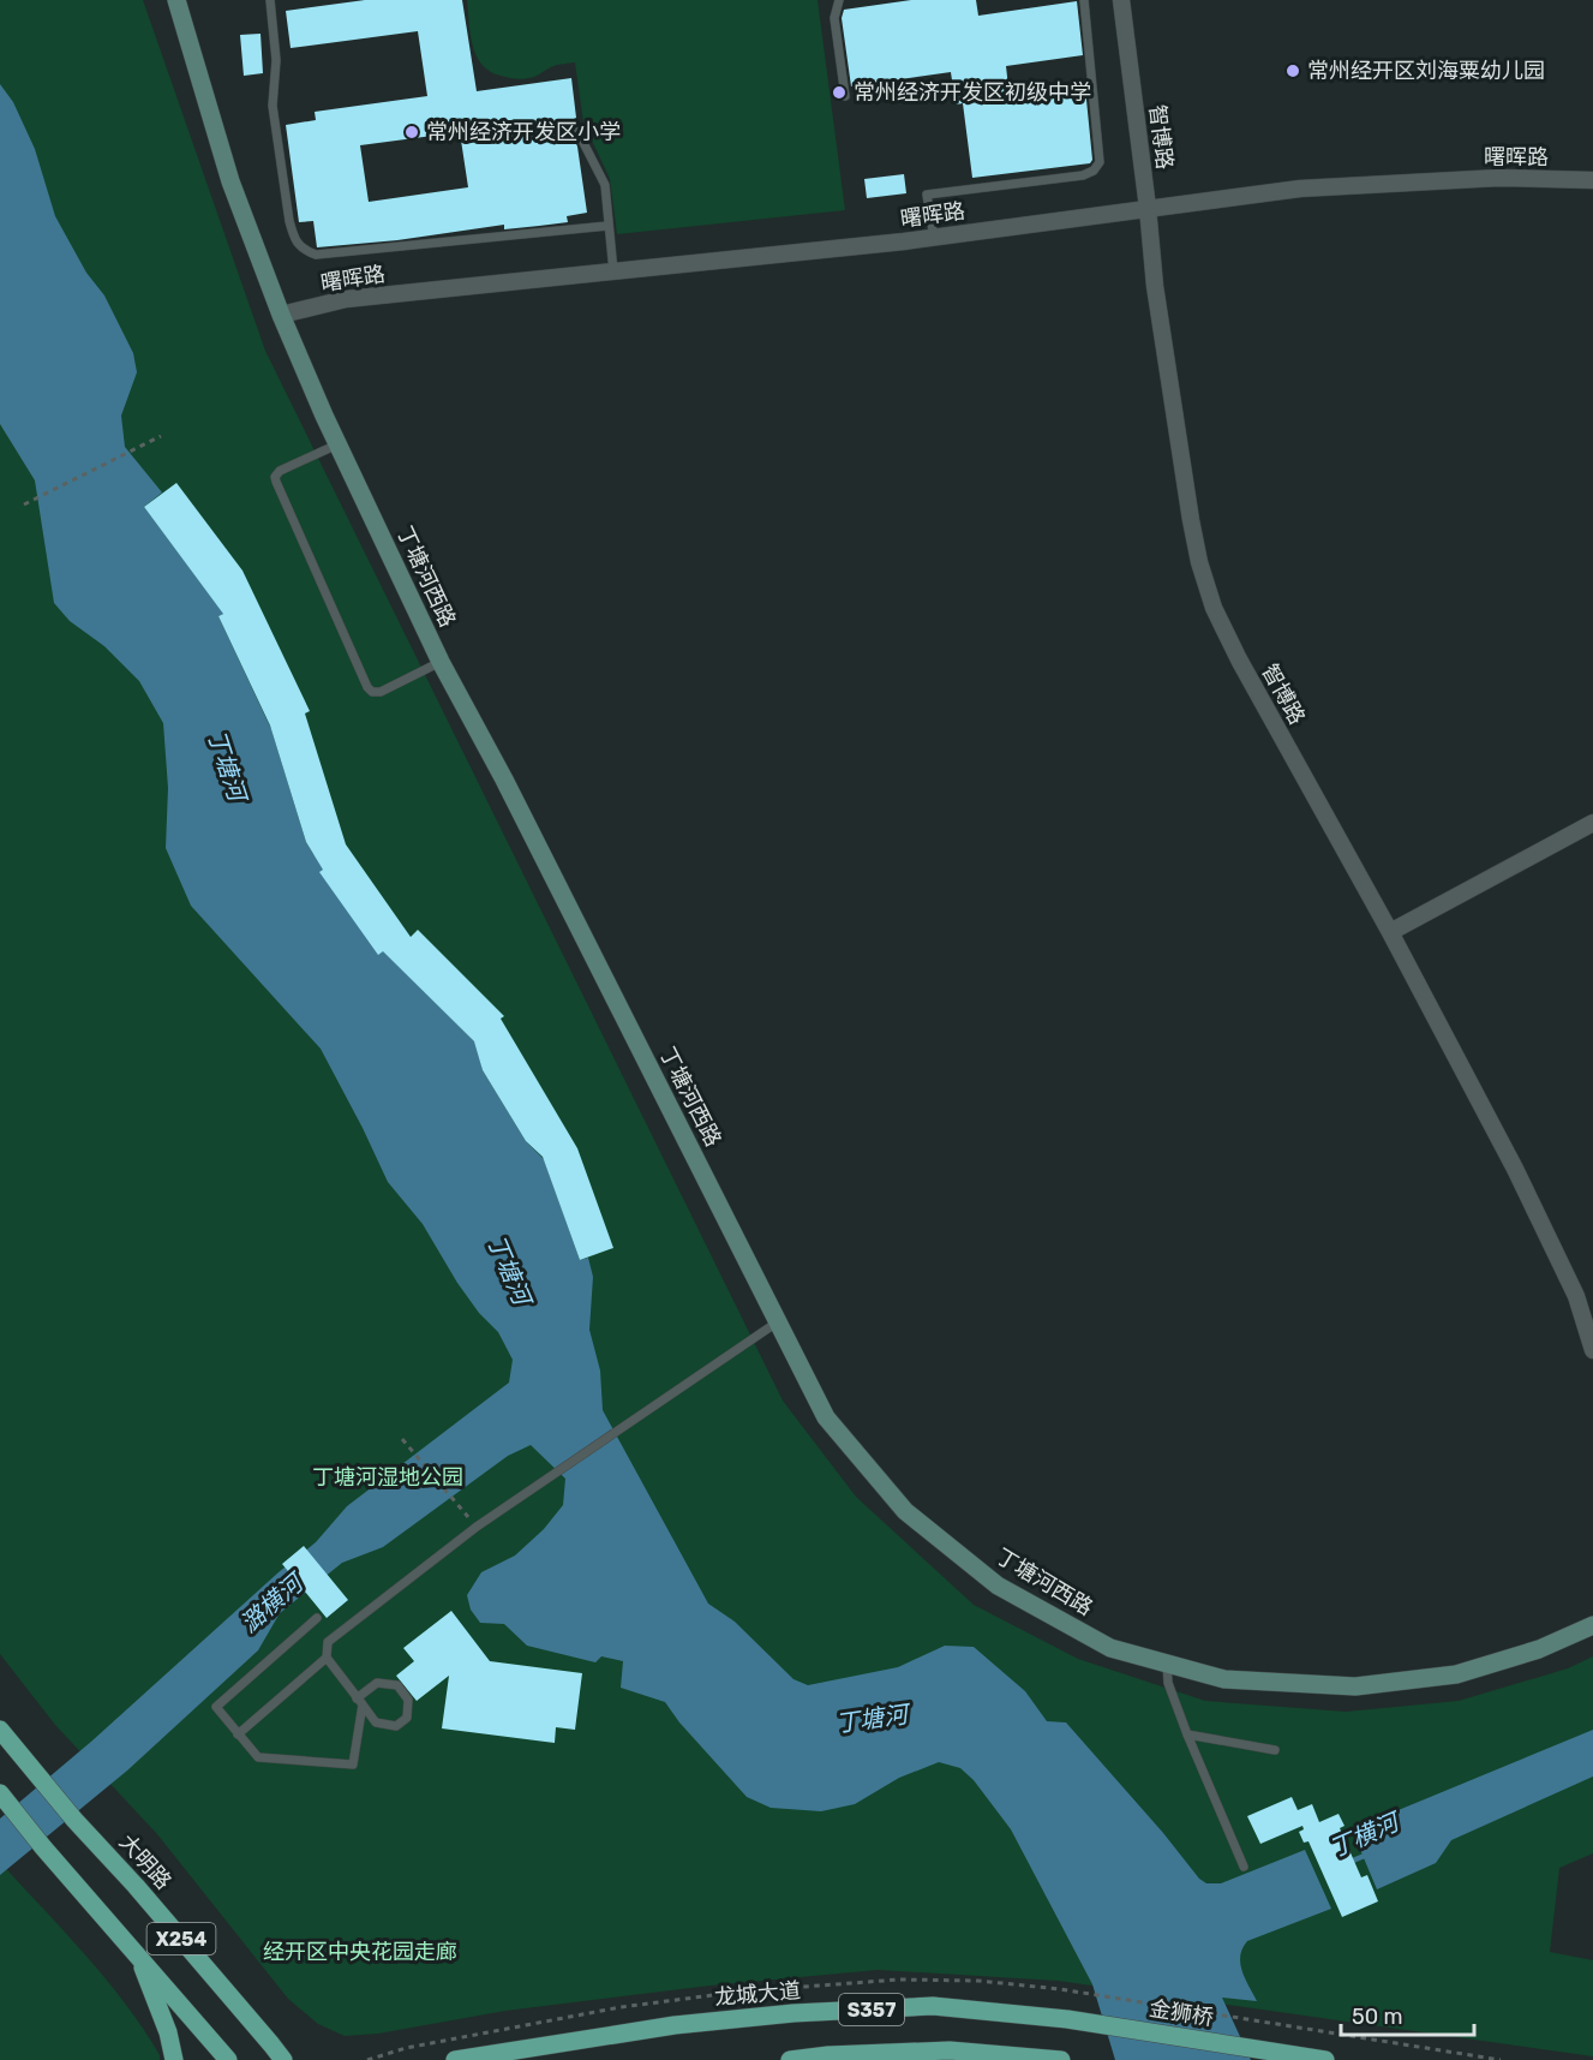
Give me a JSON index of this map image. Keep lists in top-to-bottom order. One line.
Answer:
{"streets":{"main road":["大明路","X254","龙城大道","S357","金狮桥"],"street":["智博路","曙晖路","丁塘河西路"]},"crossings":[["智博路","曙晖路"],["曙晖路","丁塘河西路"],["龙城大道","金狮桥"]],"water":["丁塘河","潞横河","丁横河"],"parks":["丁塘河湿地公园","经开区中央花园走廊"],"places":["常州经开区刘海粟幼儿园","常州经济开发区初级中学","常州经济开发区小学"],"scale_bar":"50 m"}
